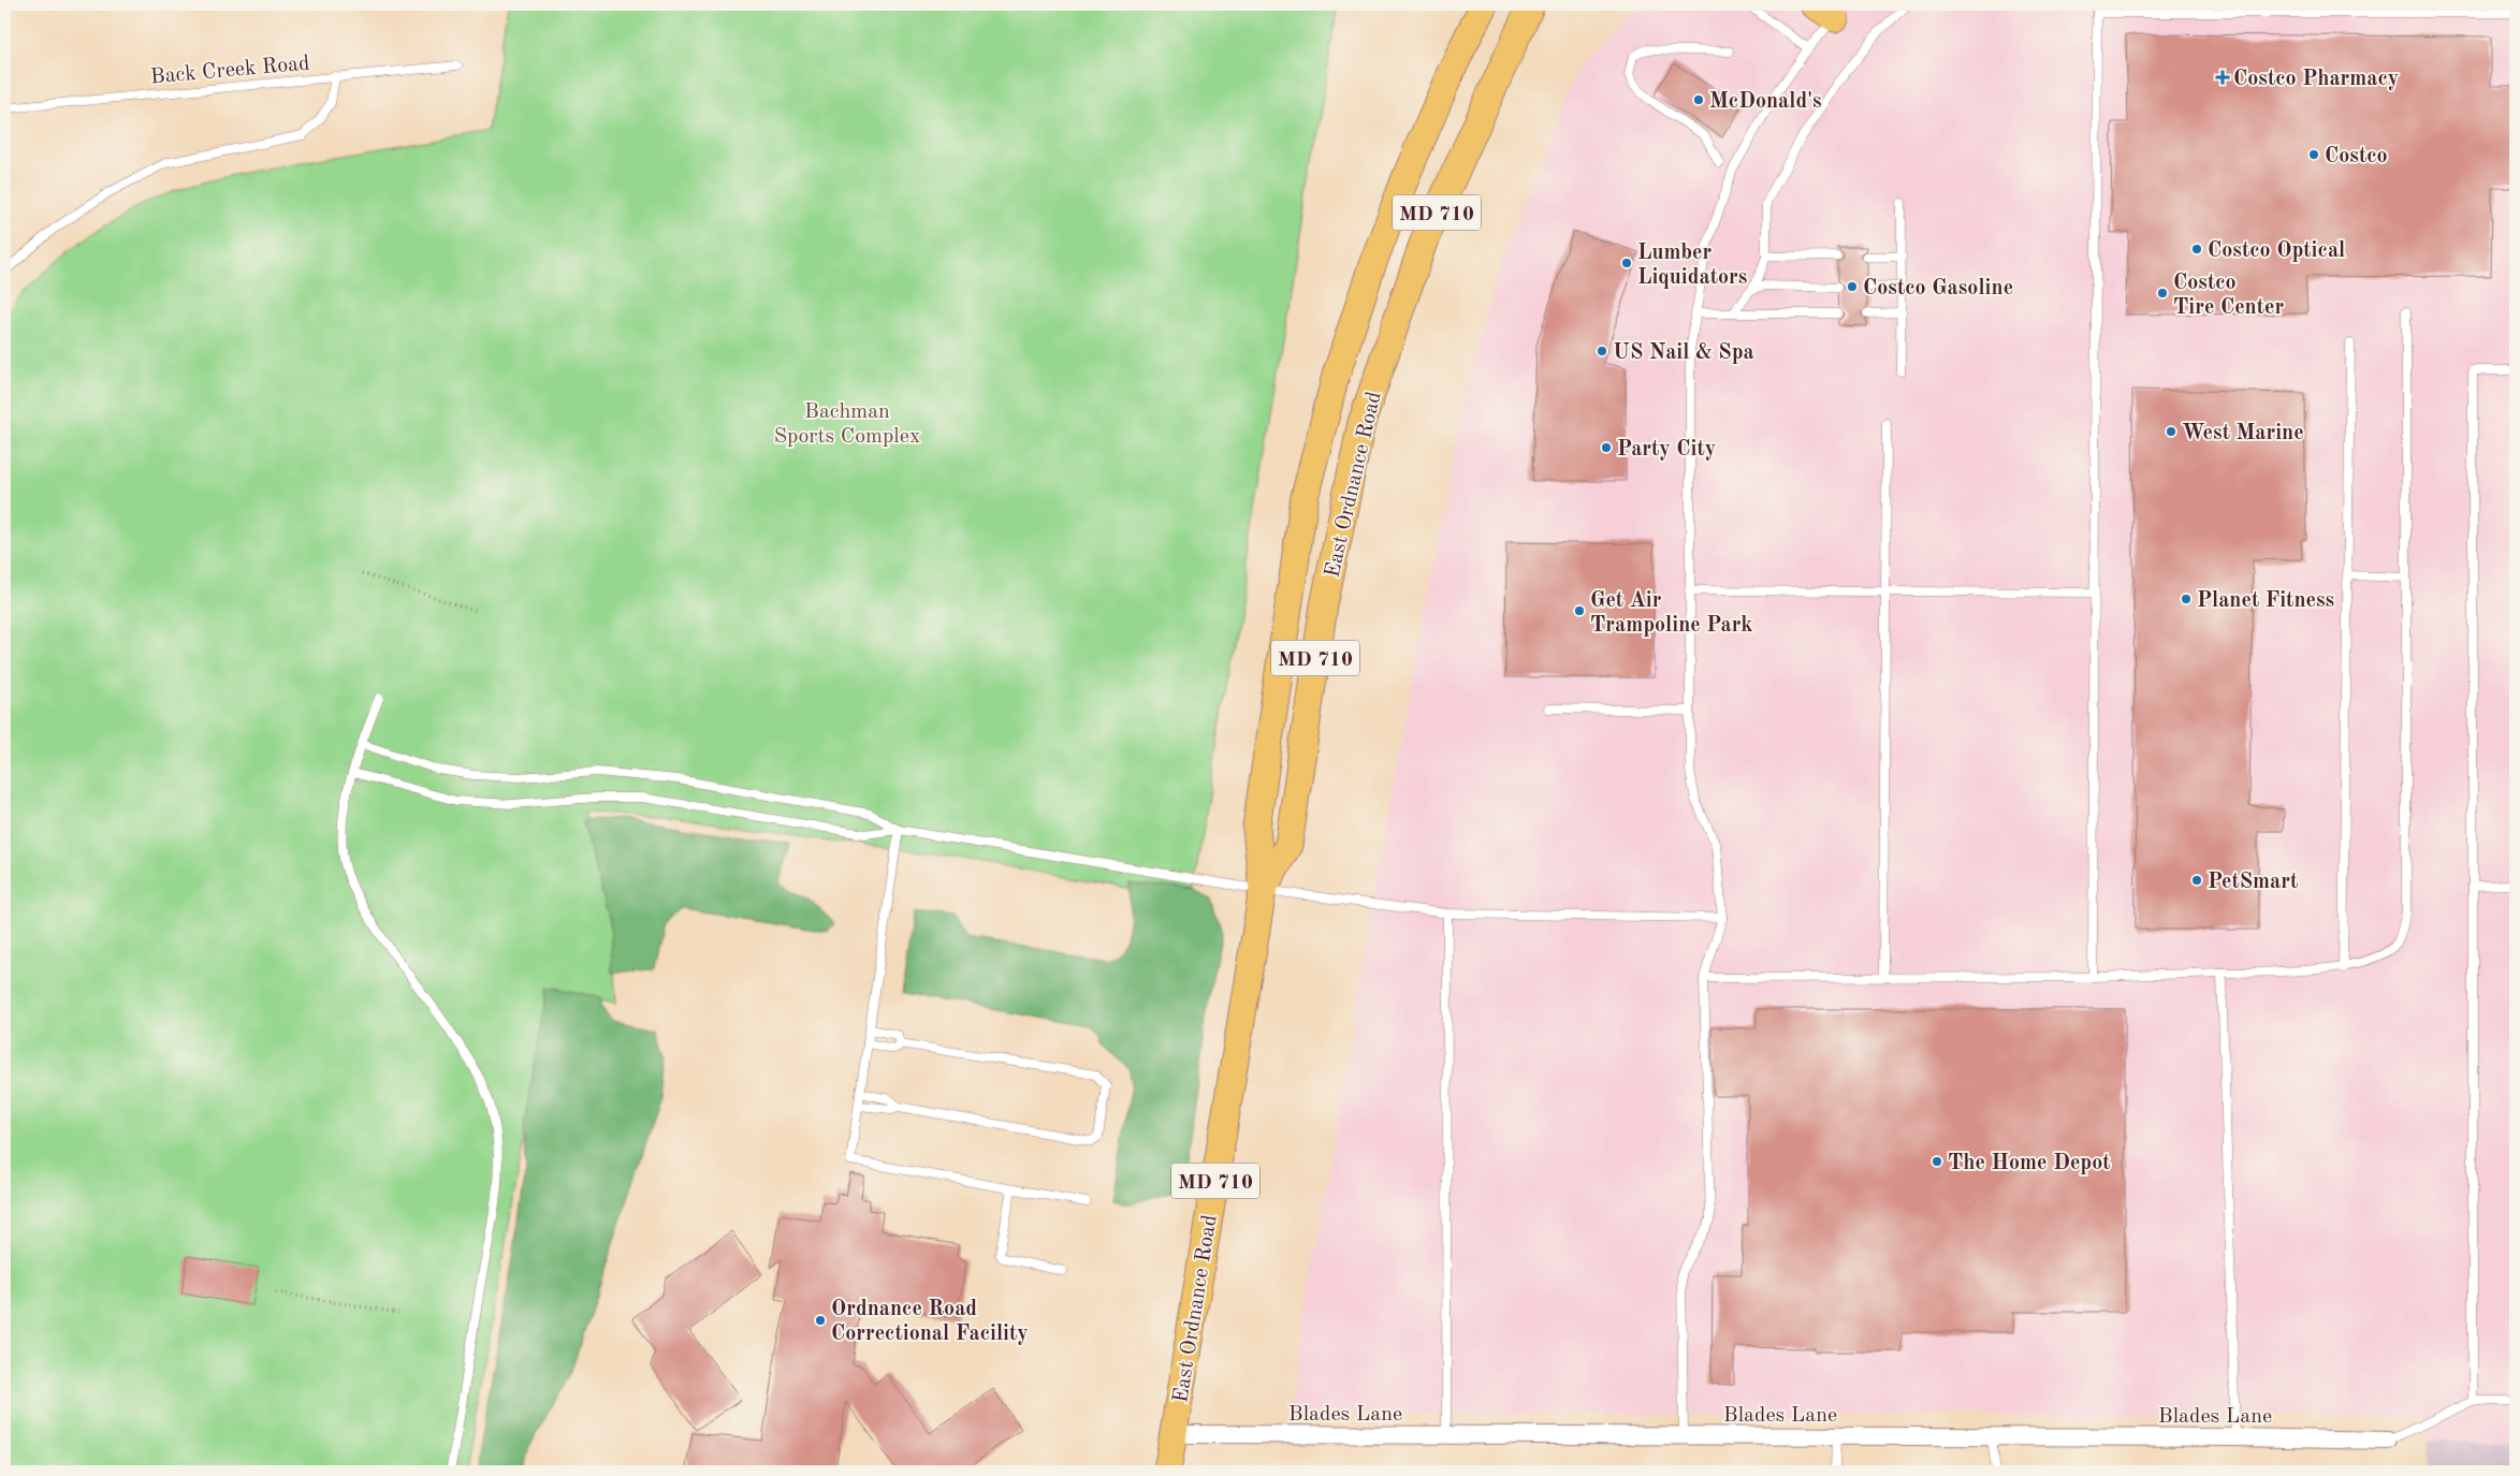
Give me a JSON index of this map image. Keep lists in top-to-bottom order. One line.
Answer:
{"streets":{"main road":["MD 710","East Ordnance Road"],"street":["Blades Lane"],"lane":["Back Creek Road"]},"crossings":[["East Ordnance Road","Blades Lane"]],"parks":["Bachman Sports Complex"],"places":{"health":["Costco Pharmacy"],"other":["McDonald's","Costco","Costco Optical","Lumber Liquidators","Costco Gasoline","Costco Tire Center","US Nail & Spa","West Marine","Party City","Planet Fitness","Get Air Trampoline Park","PetSmart","The Home Depot","Ordnance Road Correctional Facility"]}}
